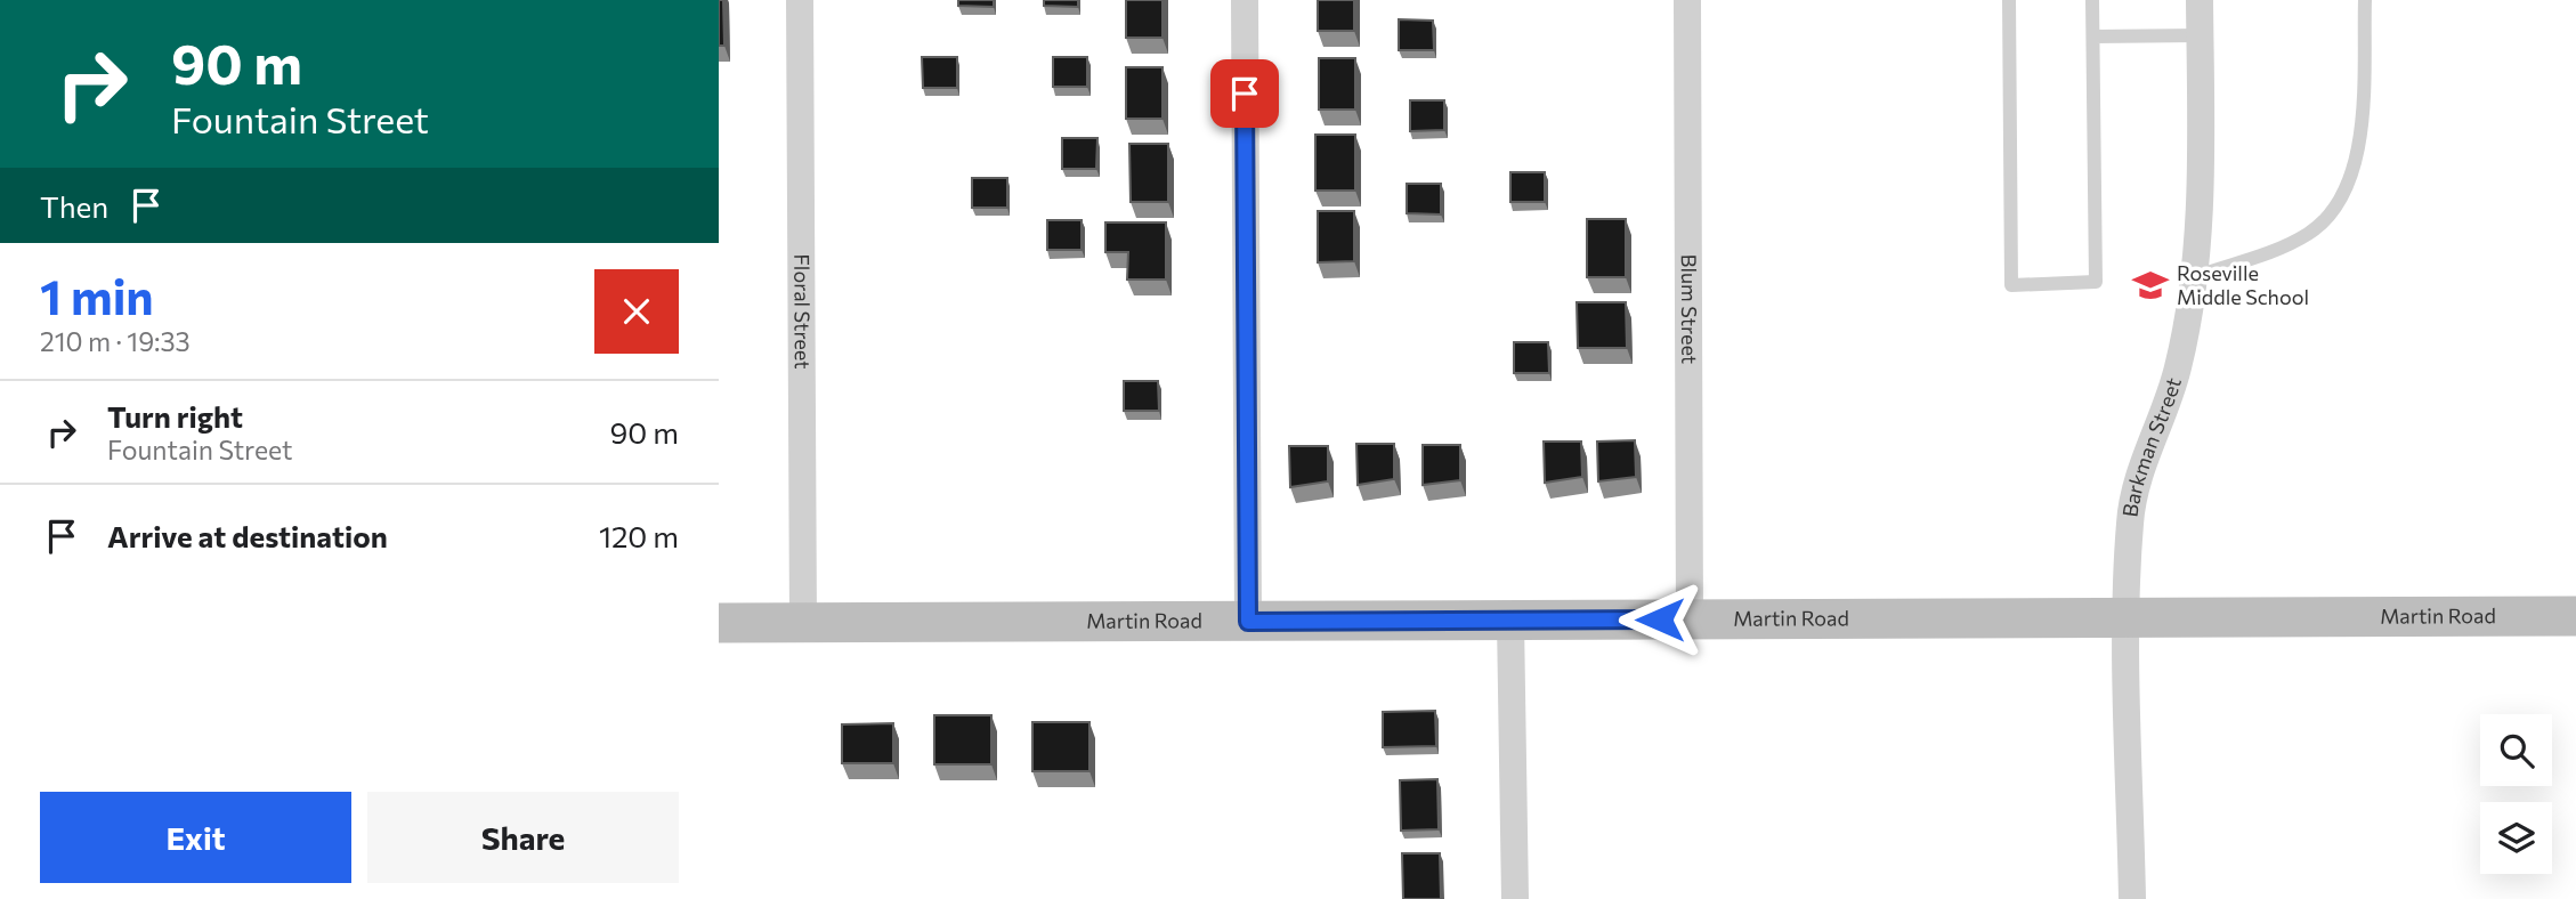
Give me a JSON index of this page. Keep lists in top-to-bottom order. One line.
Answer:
{"streets":{"street":["Blum Street","Floral Street","Barkman Street","Martin Road"]},"crossings":[["Blum Street","Martin Road"],["Floral Street","Martin Road"],["Barkman Street","Martin Road"]],"places":{"school or university":["Roseville Middle School"]},"page":{"turn":["90 m","Fountain Street"],"then":"Then","heading":["1 min","210 m · 19:33"],"list":[{"name":"Turn right","note":"Fountain Street","value":"90 m"},{"name":"Arrive at destination","value":"120 m"}],"buttons":["Exit","Share"]}}
